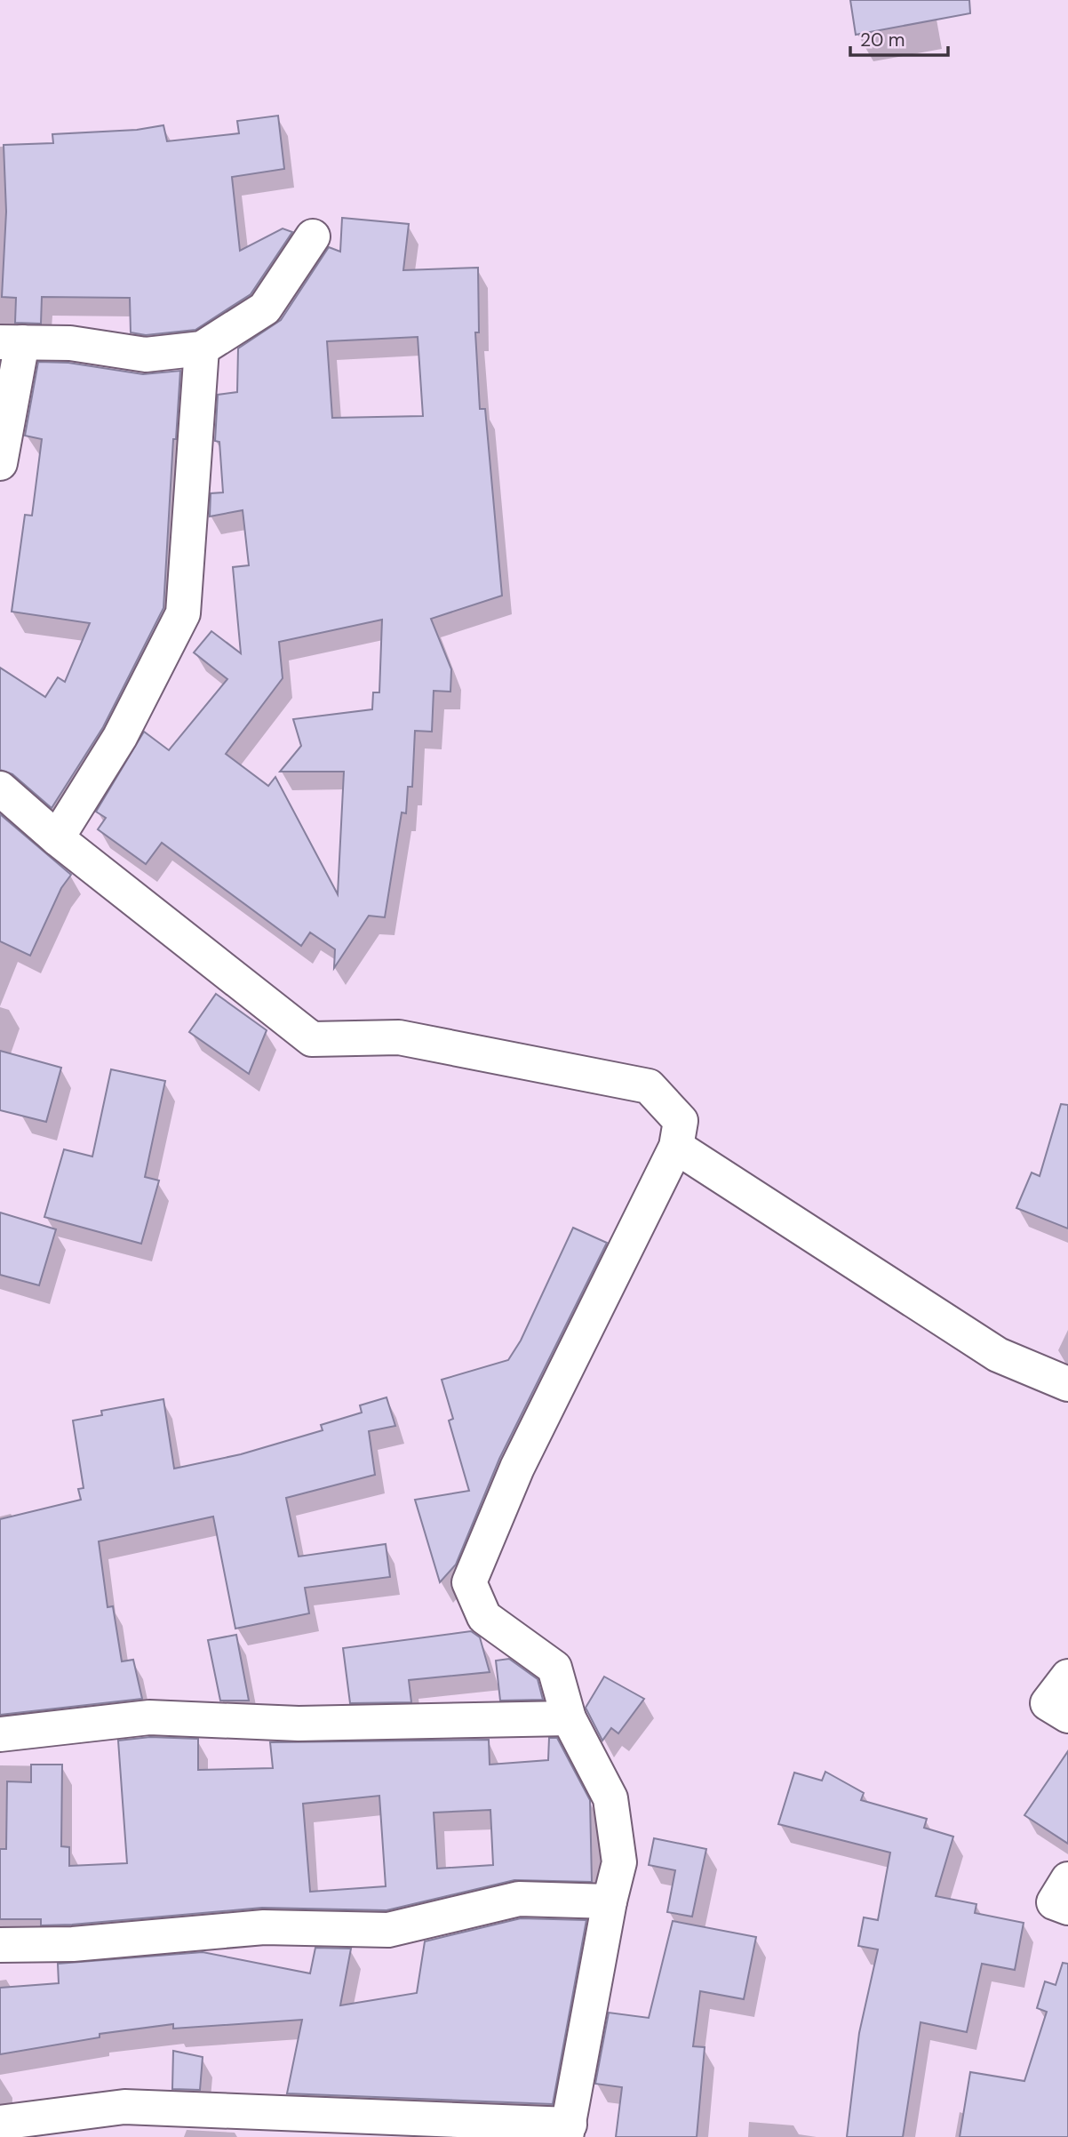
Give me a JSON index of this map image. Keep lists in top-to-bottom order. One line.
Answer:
{"scale_bar":"20 m"}
